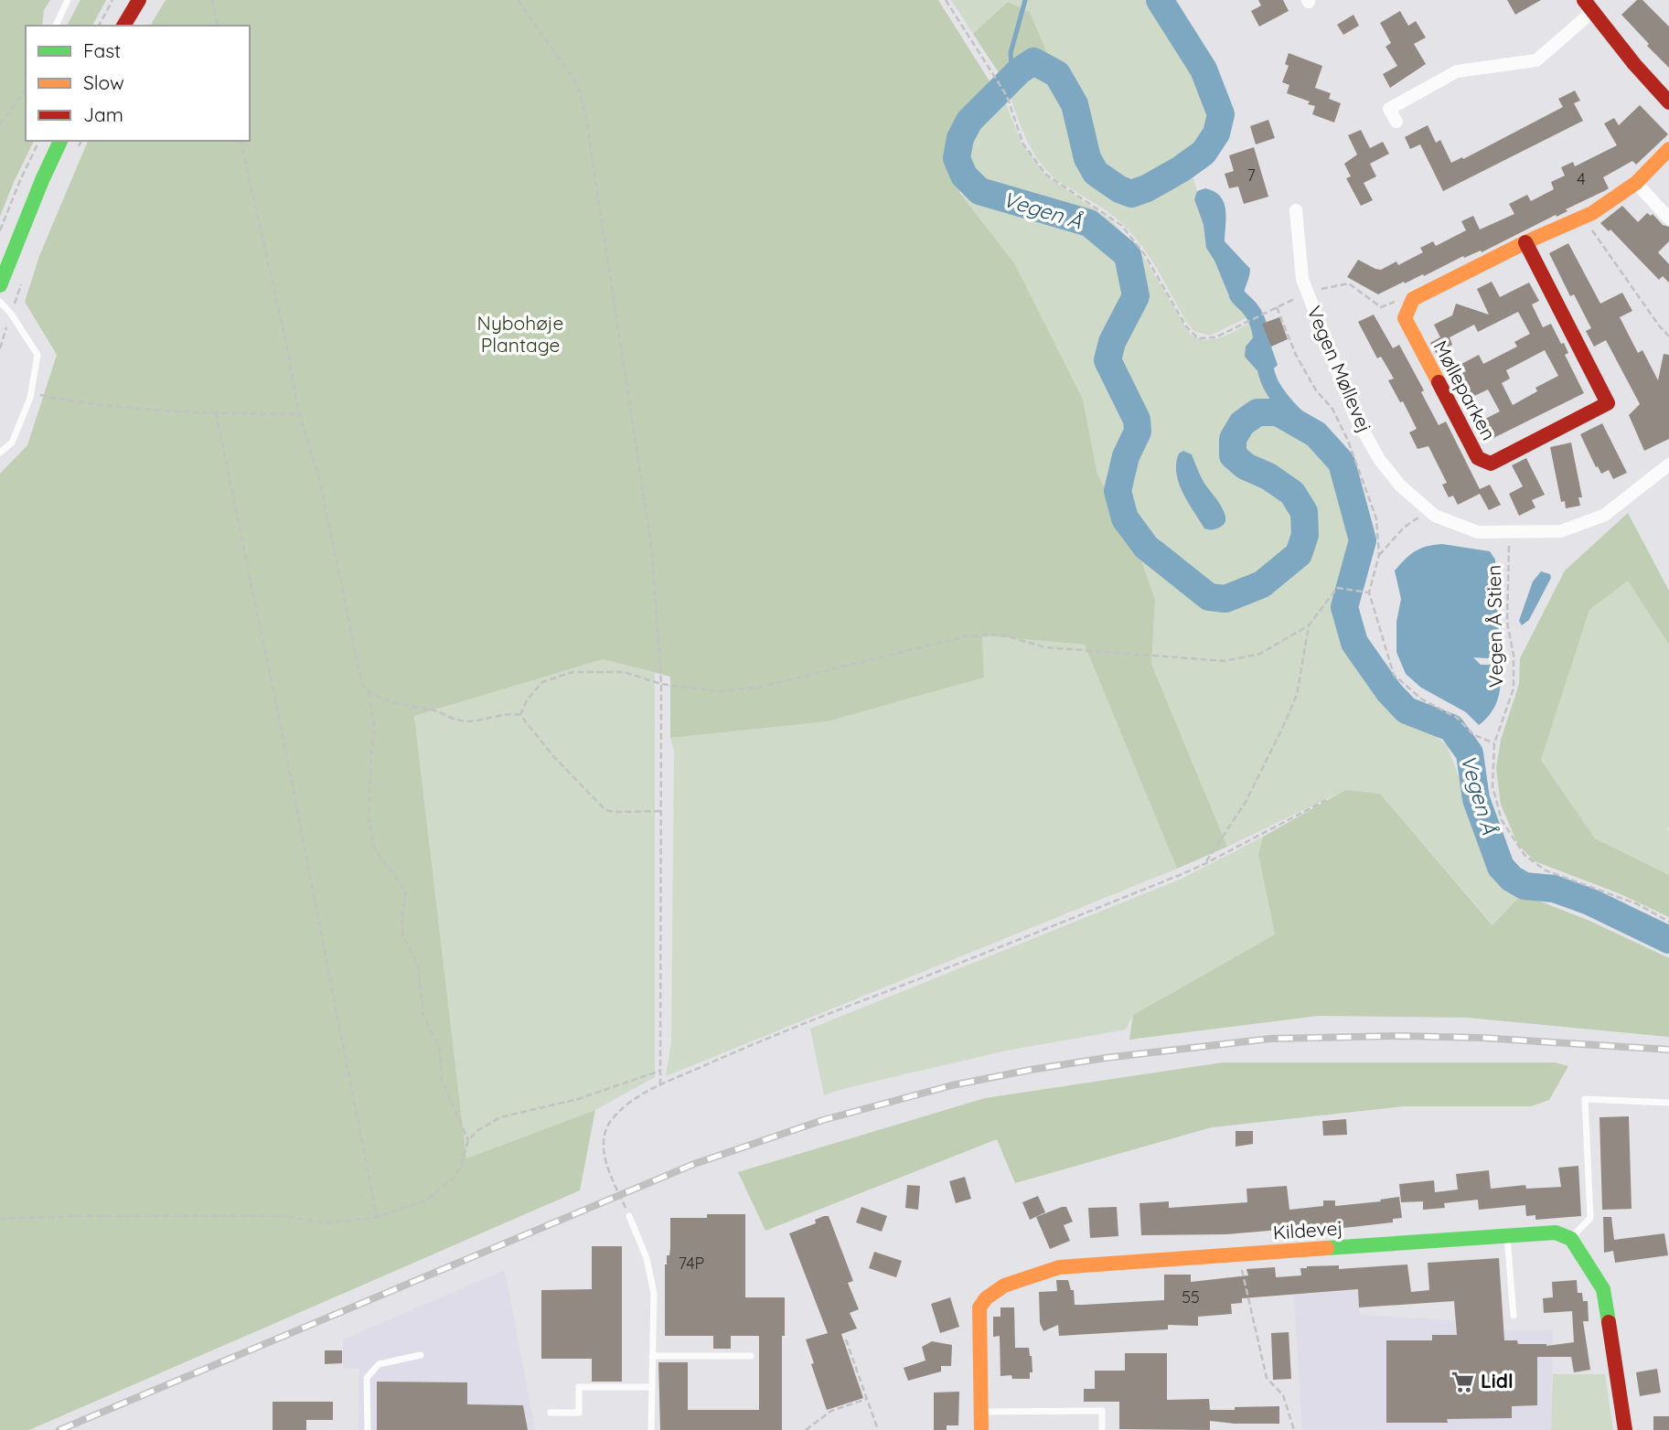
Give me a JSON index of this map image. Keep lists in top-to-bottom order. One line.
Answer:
{"streets":{"street":["Vegen Møllevej","Mølleparken","Kildevej"],"path":["Vegen Å Stien"]},"crossings":[["Vegen Møllevej","Vegen Å Stien"]],"water":["Vegen Å"],"parks":["Nybohøje Plantage"],"places":{"supermarket":["Lidl"]},"house_numbers":["7","4","74P","55"],"legend":["Fast","Slow","Jam"]}
